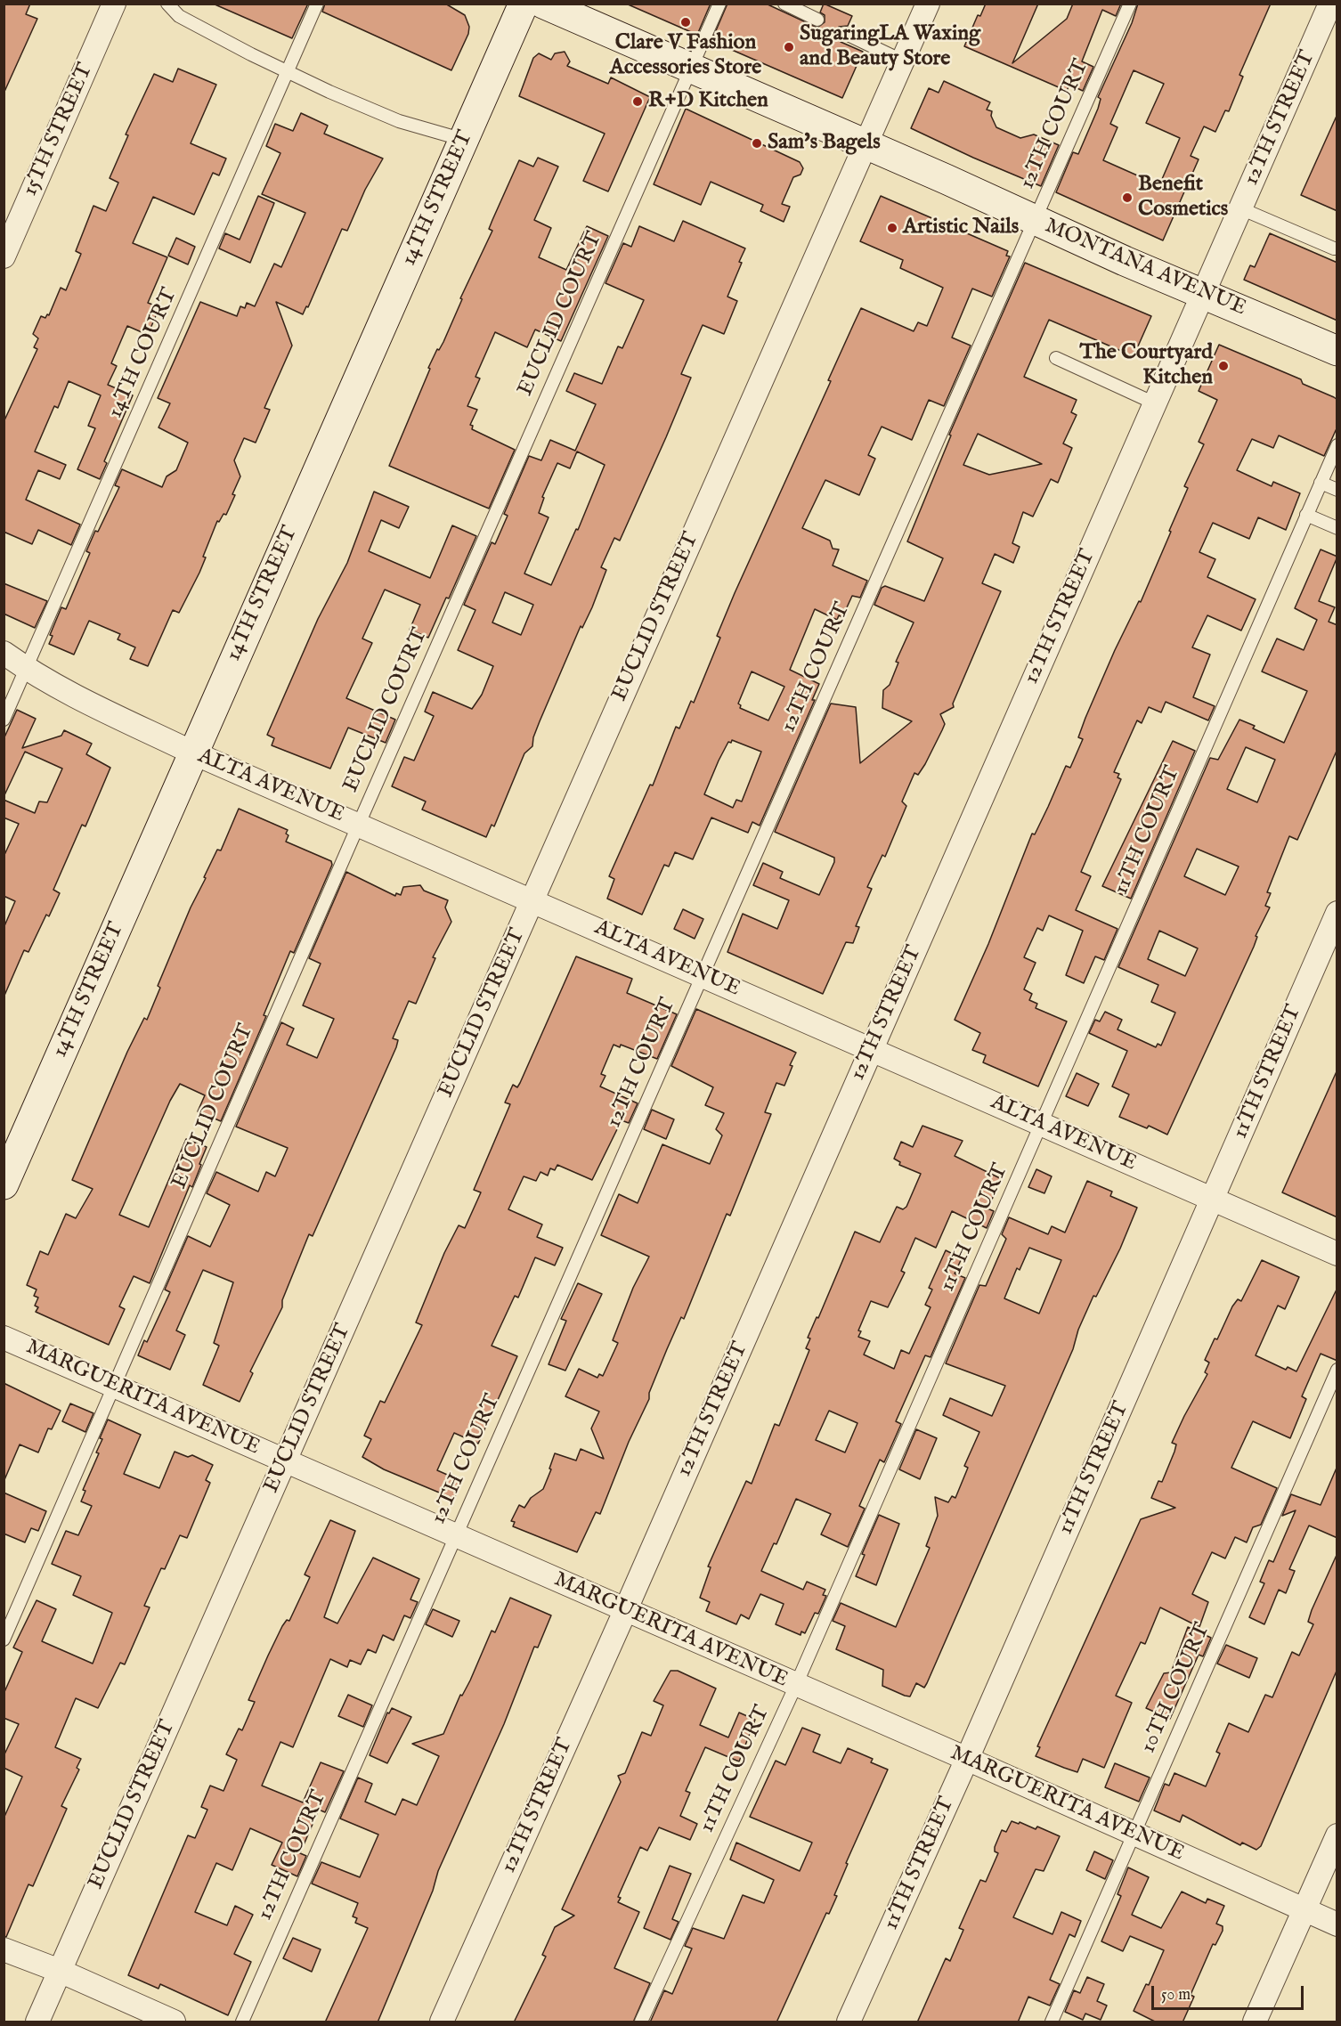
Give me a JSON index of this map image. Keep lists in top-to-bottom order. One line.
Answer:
{"streets":{"street":["12TH STREET","15TH STREET","14TH STREET","MONTANA AVENUE","EUCLID STREET","ALTA AVENUE","11TH STREET","MARGUERITA AVENUE"],"lane":["12TH COURT","EUCLID COURT","14TH COURT","11TH COURT","10TH COURT"]},"crossings":[["12TH STREET","MONTANA AVENUE"],["12TH STREET","ALTA AVENUE"],["12TH STREET","MARGUERITA AVENUE"],["12TH COURT","MONTANA AVENUE"],["12TH COURT","ALTA AVENUE"],["12TH COURT","MARGUERITA AVENUE"],["14TH STREET","ALTA AVENUE"],["MONTANA AVENUE","EUCLID COURT"],["MONTANA AVENUE","EUCLID STREET"],["EUCLID COURT","ALTA AVENUE"],["EUCLID COURT","MARGUERITA AVENUE"],["14TH COURT","ALTA AVENUE"],["EUCLID STREET","ALTA AVENUE"],["EUCLID STREET","MARGUERITA AVENUE"],["ALTA AVENUE","11TH COURT"],["ALTA AVENUE","11TH STREET"],["11TH COURT","MARGUERITA AVENUE"],["11TH STREET","MARGUERITA AVENUE"],["MARGUERITA AVENUE","10TH COURT"]],"places":["Clare V Fashion Accessories Store","SugaringLA Waxing and Beauty Store","R+D Kitchen","Sam's Bagels","Benefit Cosmetics","Artistic Nails","The Courtyard Kitchen"],"scale_bar":"50 m"}
